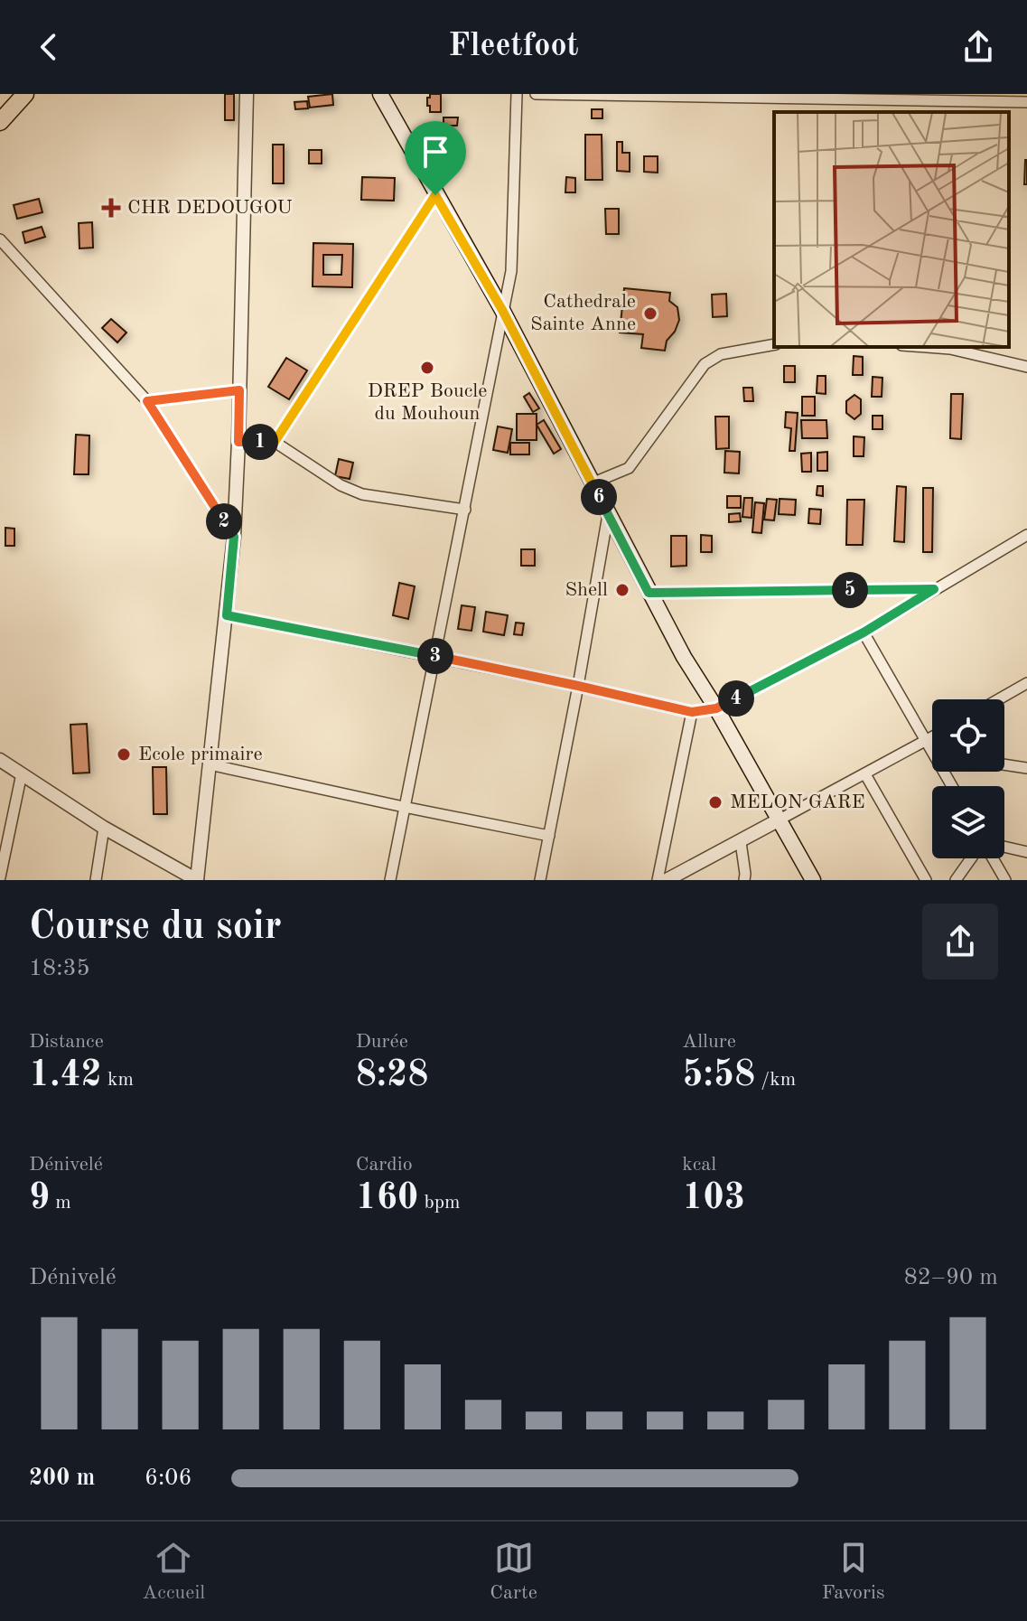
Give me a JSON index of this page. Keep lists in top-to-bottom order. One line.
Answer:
{"places":{"health":["CHR DEDOUGOU"],"other":["Cathedrale Sainte Anne","DREP Boucle du Mouhoun","Shell","Ecole primaire","MELON GARE"]},"page":{"header":"Fleetfoot","pins":["1","6","2","5","3","4"],"heading":["Course du soir","18:35"],"stats":[["Distance","1.42 km"],["Durée","8:28"],["Allure","5:58 /km"],["Dénivelé","9 m"],["Cardio","160 bpm"],["kcal","103"]],"chart":["Dénivelé","82–90 m"],"list":[{"name":"200 m","note":"6:06"}],"tabs":["Accueil","Carte","Favoris"]}}
